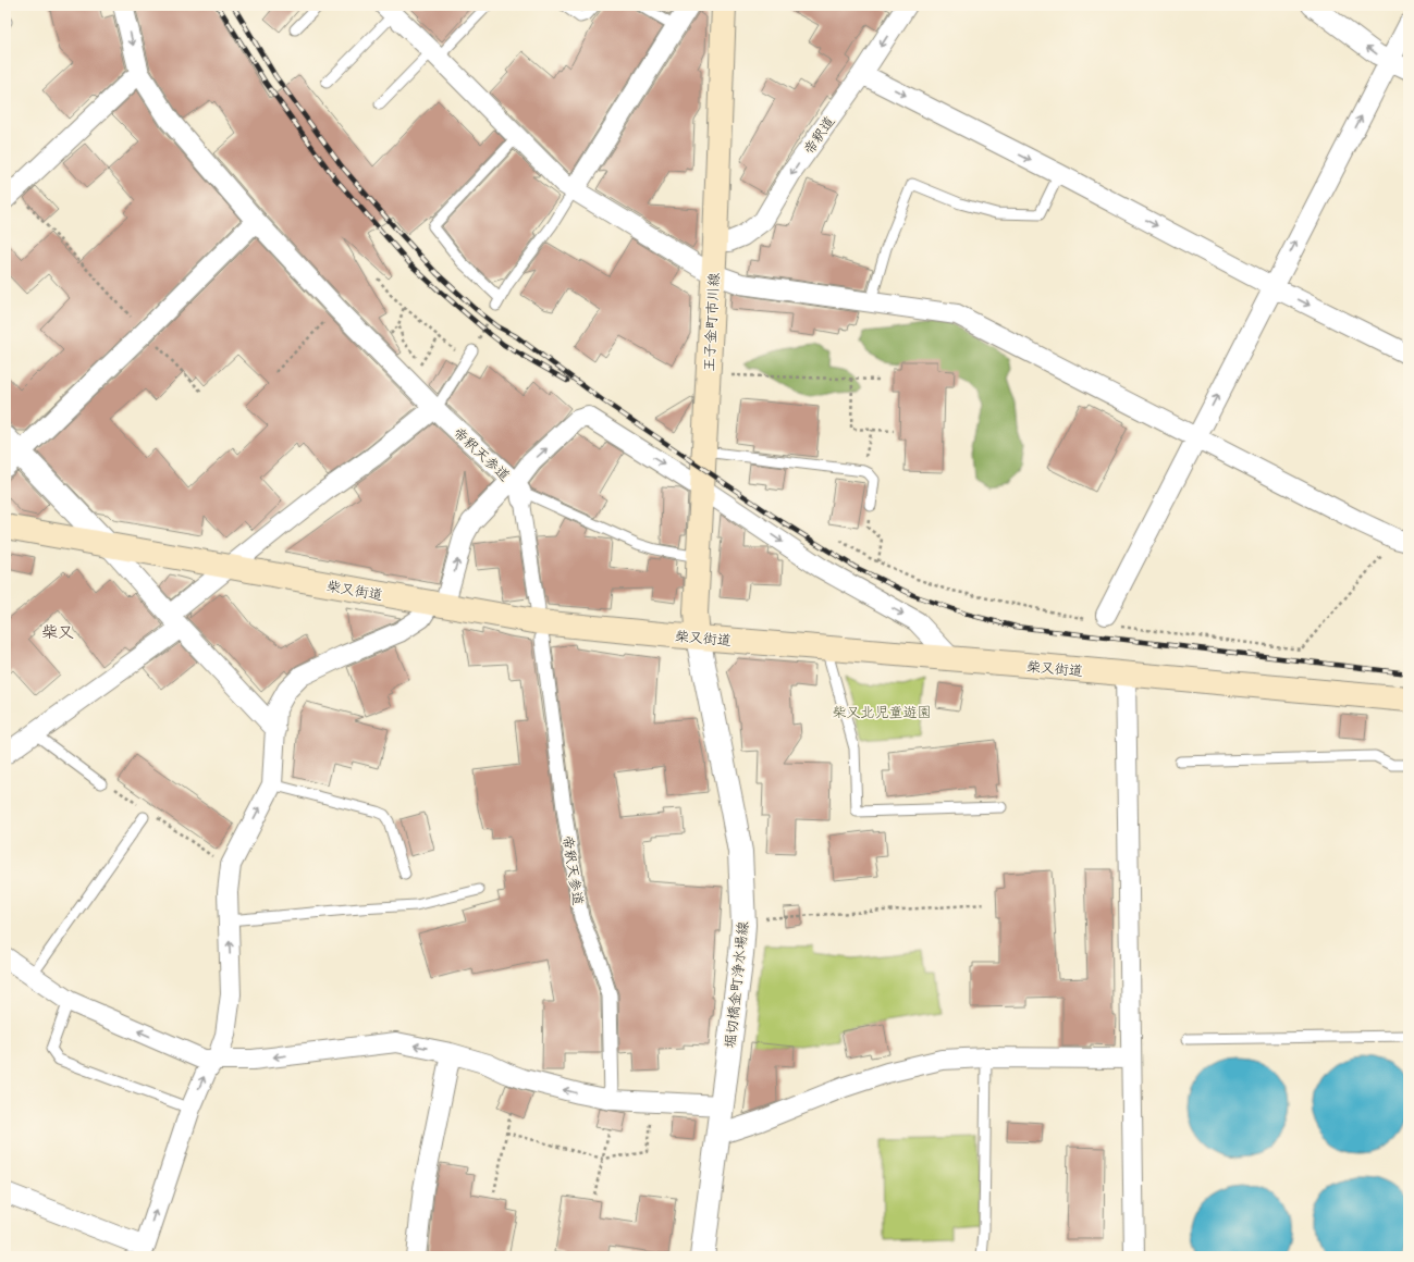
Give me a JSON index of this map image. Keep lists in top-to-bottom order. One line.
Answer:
{"streets":{"main road":["王子金町市川線","柴又街道"],"street":["帝釈道","帝釈天参道","堀切橋金町浄水場線"]},"crossings":[["帝釈道","王子金町市川線"],["王子金町市川線","柴又街道"],["王子金町市川線","堀切橋金町浄水場線"],["柴又街道","堀切橋金町浄水場線"]],"one_way":["帝釈道"],"districts":["柴又"],"parks":["柴又北児童遊園"]}
